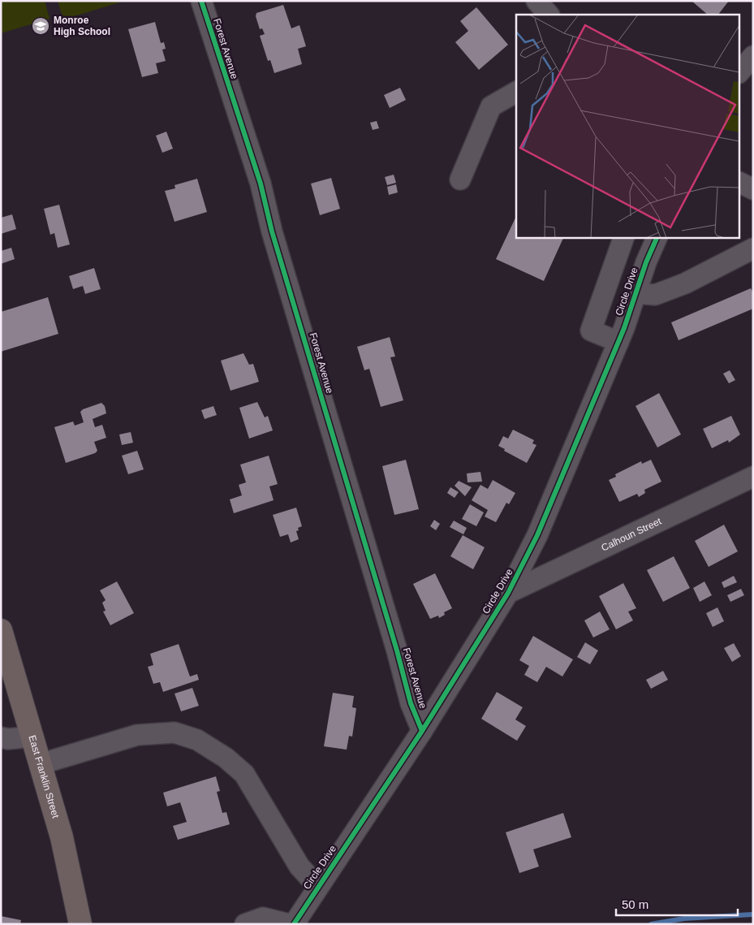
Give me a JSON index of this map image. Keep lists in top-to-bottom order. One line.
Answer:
{"streets":{"main road":["East Franklin Street"],"street":["Forest Avenue","Circle Drive","Calhoun Street"]},"crossings":[["Forest Avenue","Circle Drive"],["Circle Drive","Calhoun Street"]],"places":{"school or university":["Monroe High School"]},"scale_bar":"50 m"}
